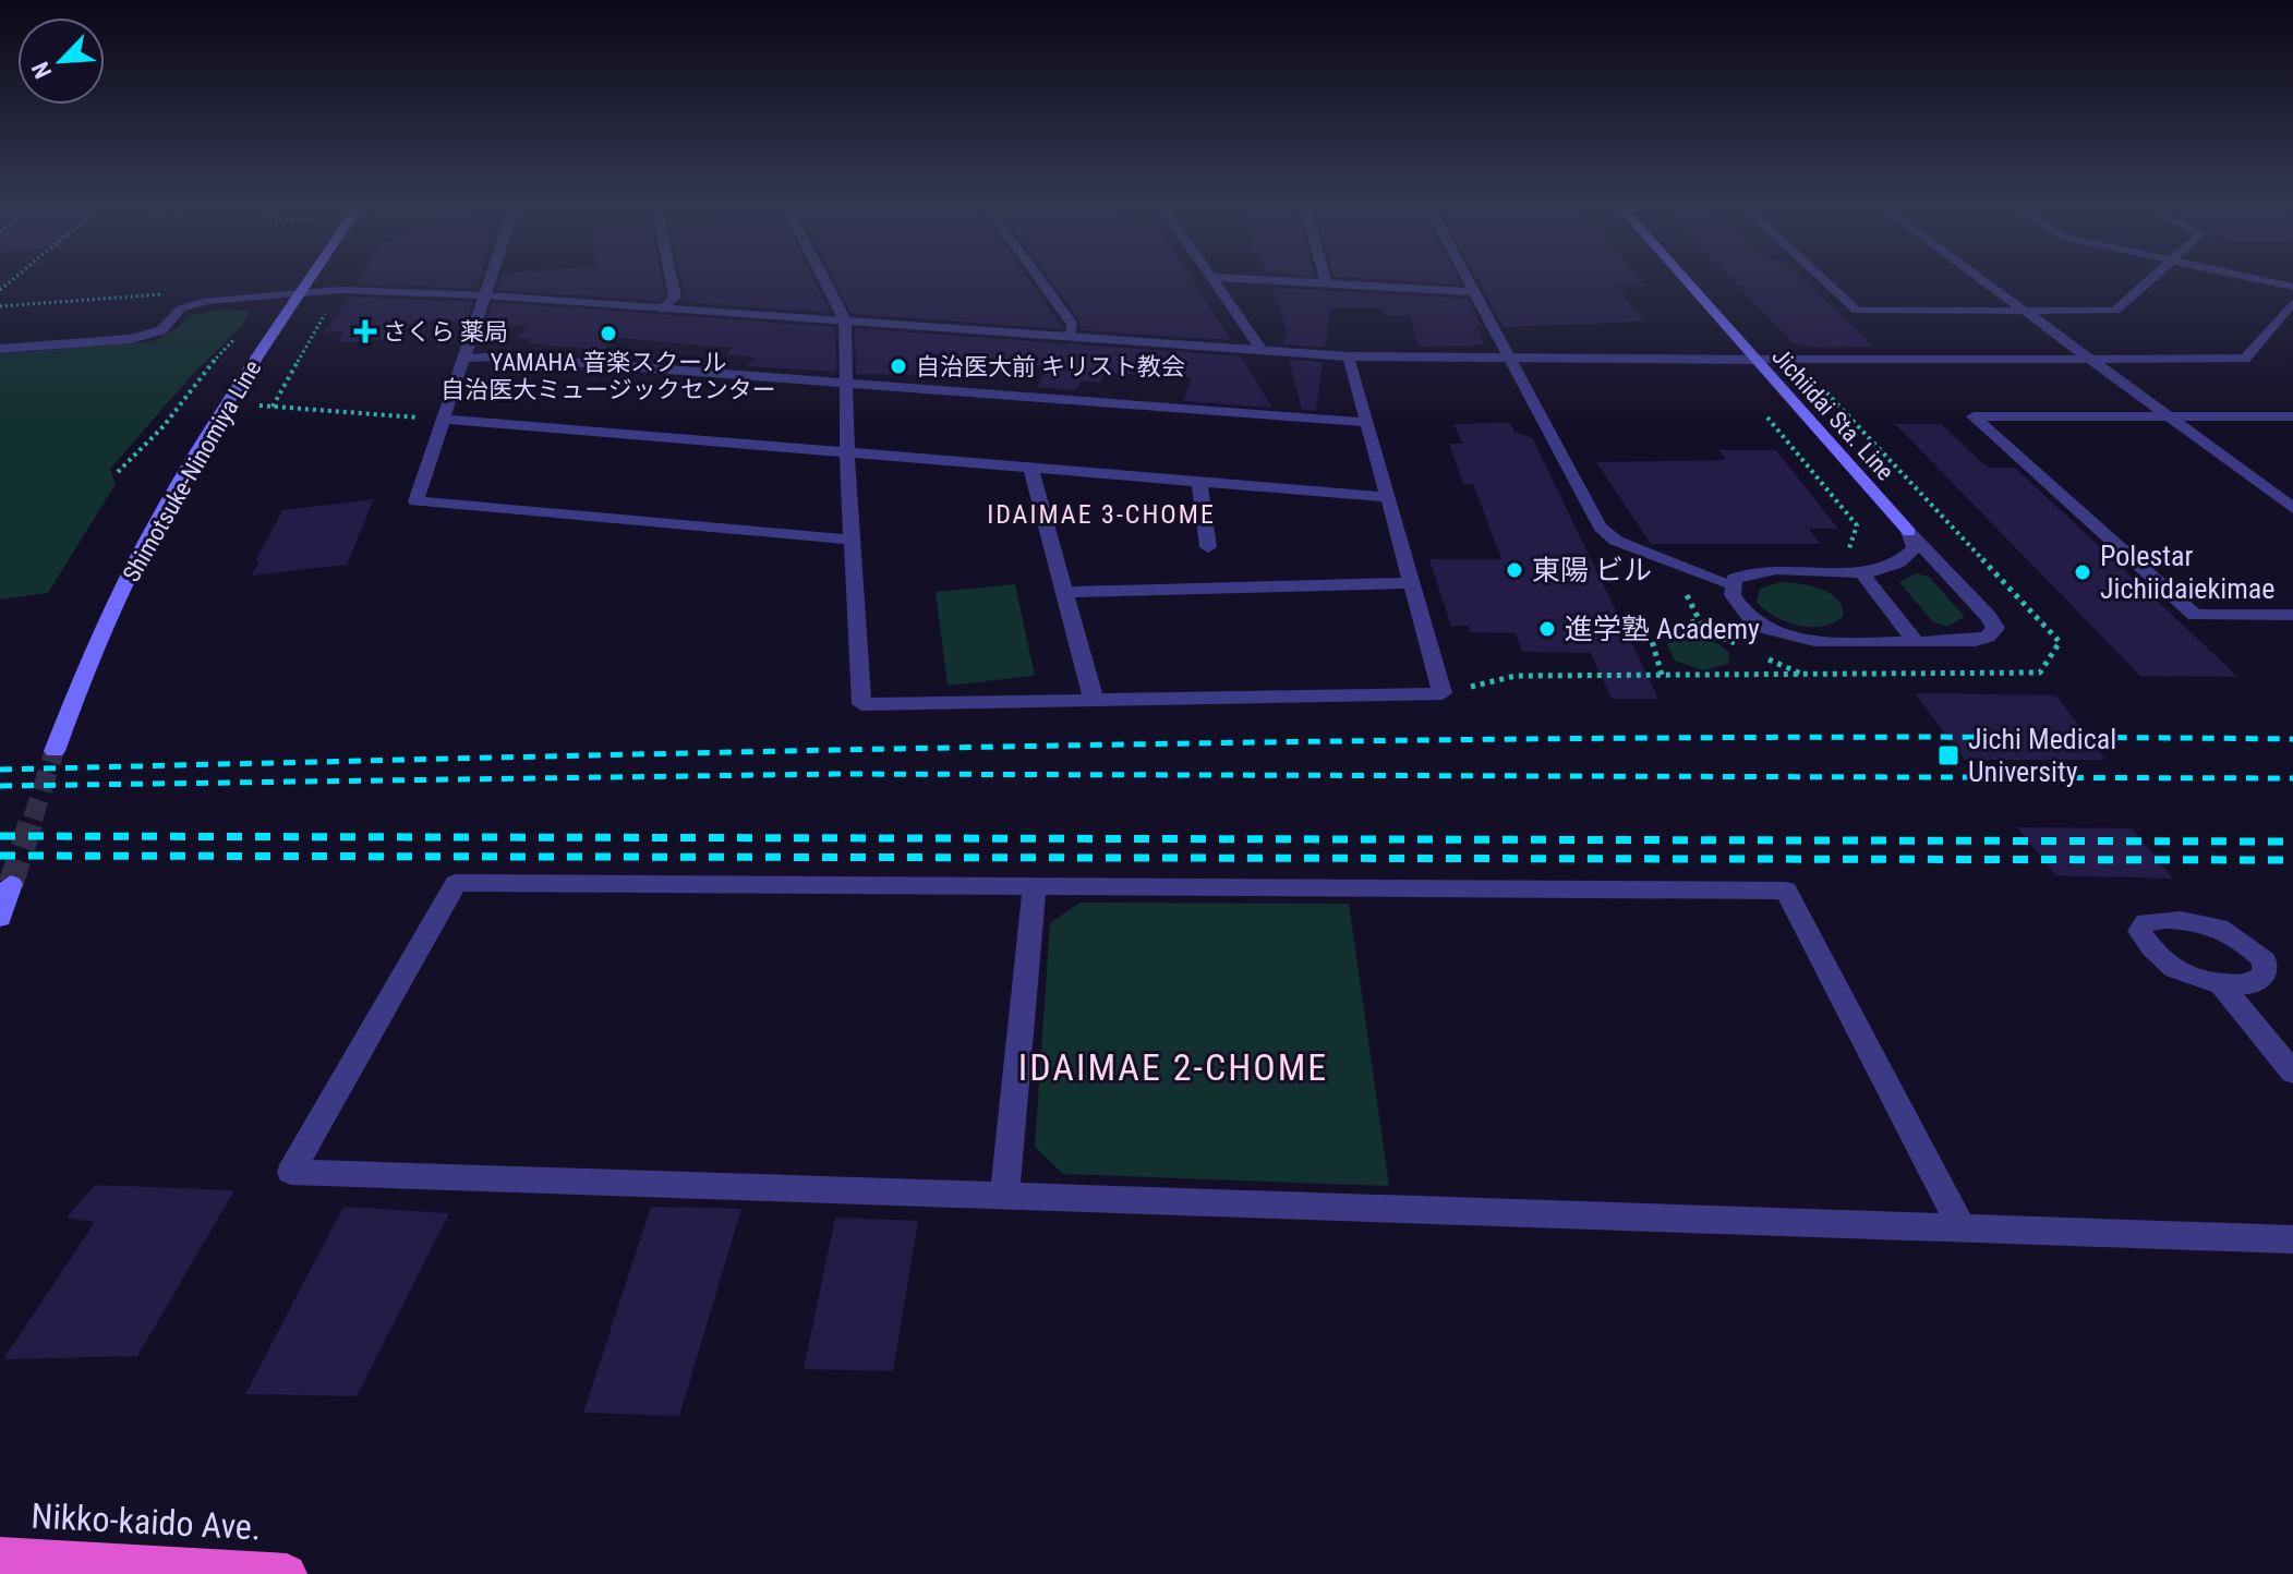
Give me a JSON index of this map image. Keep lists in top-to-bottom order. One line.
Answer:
{"streets":{"highway":["Nikko-kaido Ave."],"main road":["Jichiidai Sta. Line","Shimotsuke-Ninomiya Line"]},"districts":["IDAIMAE 3-CHOME","IDAIMAE 2-CHOME"],"places":{"health":["さくら 薬局"],"other":["YAMAHA 音楽スクール 自治医大ミュージックセンター","自治医大前 キリスト教会","東陽 ビル","Polestar Jichiidaiekimae","進学塾 Academy"],"transit":["Jichi Medical University"]},"north":"bottom left"}
